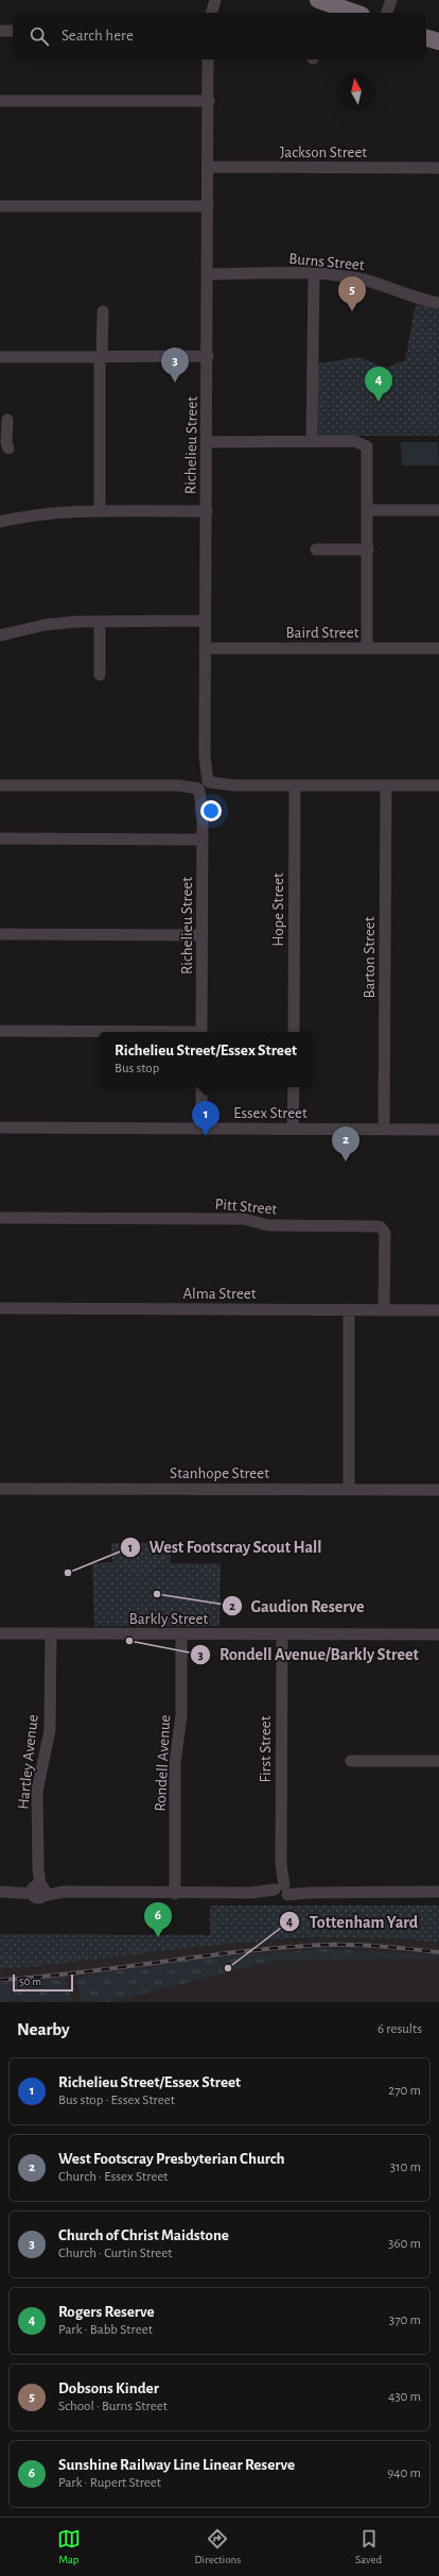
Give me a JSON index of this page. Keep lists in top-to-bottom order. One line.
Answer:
{"streets":{"street":["Jackson Street","Burns Street","Richelieu Street","Baird Street","Hope Street","Barton Street","Essex Street","Pitt Street","Alma Street","Stanhope Street","Barkly Street","First Street","Hartley Avenue","Rondell Avenue"]},"crossings":[["Jackson Street","Richelieu Street"],["Burns Street","Richelieu Street"],["Richelieu Street","Baird Street"],["Barton Street","Essex Street"],["Pitt Street","Alma Street"],["Barkly Street","First Street"],["Barkly Street","Hartley Avenue"],["Barkly Street","Rondell Avenue"]],"places":["West Footscray Scout Hall","Gaudion Reserve","Rondell Avenue/Barkly Street","Tottenham Yard"],"scale_bar":"50 m","north":"top","page":{"search":"Search here","pins":["5","3","4","1","2","6"],"popup":["Richelieu Street/Essex Street","Bus stop"],"scale":"50 m","heading":["Nearby","6 results"],"list":[{"mark":"1","name":"Richelieu Street/Essex Street","note":"Bus stop · Essex Street","value":"270 m"},{"mark":"2","name":"West Footscray Presbyterian Church","note":"Church · Essex Street","value":"310 m"},{"mark":"3","name":"Church of Christ Maidstone","note":"Church · Curtin Street","value":"360 m"},{"mark":"4","name":"Rogers Reserve","note":"Park · Babb Street","value":"370 m"},{"mark":"5","name":"Dobsons Kinder","note":"School · Burns Street","value":"430 m"},{"mark":"6","name":"Sunshine Railway Line Linear Reserve","note":"Park · Rupert Street","value":"940 m"}],"nav":["Map","Directions","Saved"]}}
